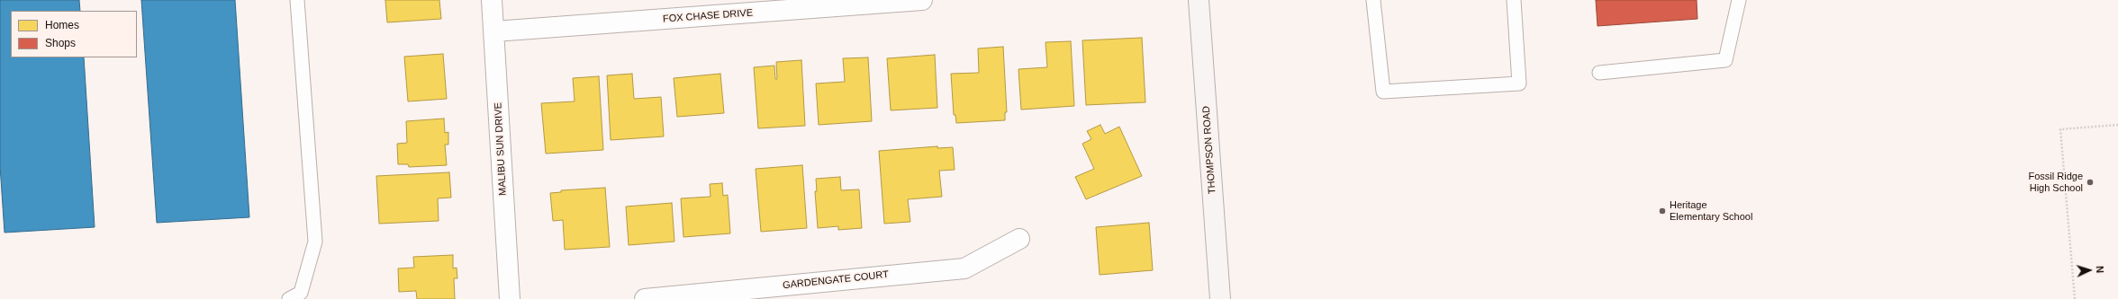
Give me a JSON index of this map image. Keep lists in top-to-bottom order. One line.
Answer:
{"streets":{"street":["FOX CHASE DRIVE","MALIBU SUN DRIVE","THOMPSON ROAD","GARDENGATE COURT"]},"crossings":[["FOX CHASE DRIVE","MALIBU SUN DRIVE"]],"places":["Fossil Ridge High School","Heritage Elementary School"],"legend":["Homes","Shops"],"north":"right"}
